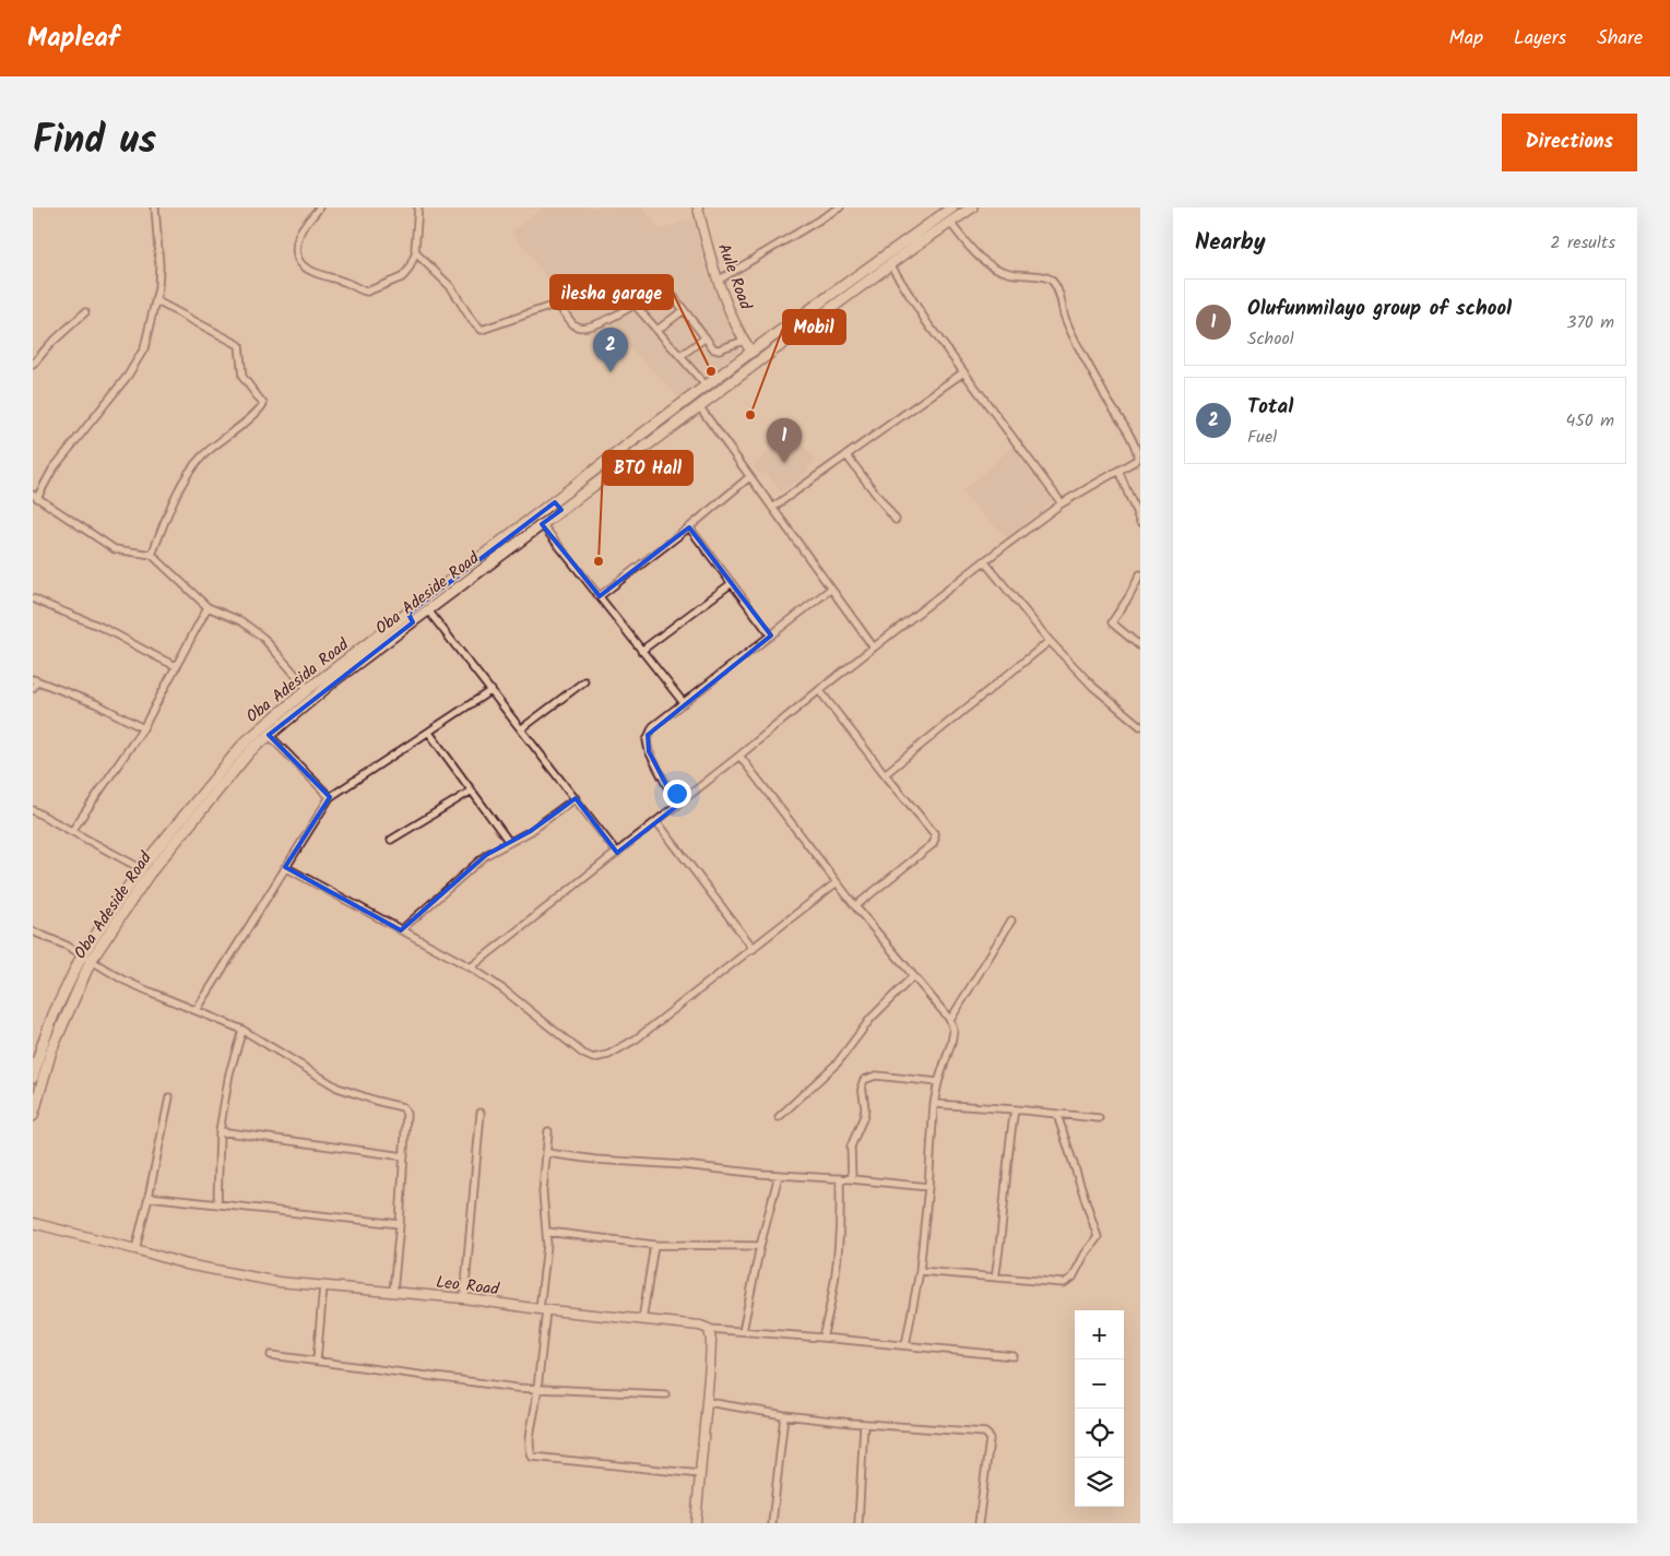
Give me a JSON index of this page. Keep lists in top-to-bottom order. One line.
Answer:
{"streets":{"main road":["Oba Adeside Road","Oba Adesida Road"],"street":["Aule Road","Leo Road"]},"crossings":[["Aule Road","Oba Adesida Road"],["Oba Adeside Road","Oba Adesida Road"]],"places":["ilesha garage","Mobil","BTO Hall"],"page":{"header":"Mapleaf","nav":["Map","Layers","Share"],"title":"Find us","buttons":"Directions","heading":["Nearby","2 results"],"list":[{"mark":"1","name":"Olufunmilayo group of school","note":"School","value":"370 m"},{"mark":"2","name":"Total","note":"Fuel","value":"450 m"}],"pins":["2","1"],"map_buttons":["+","−"]}}
